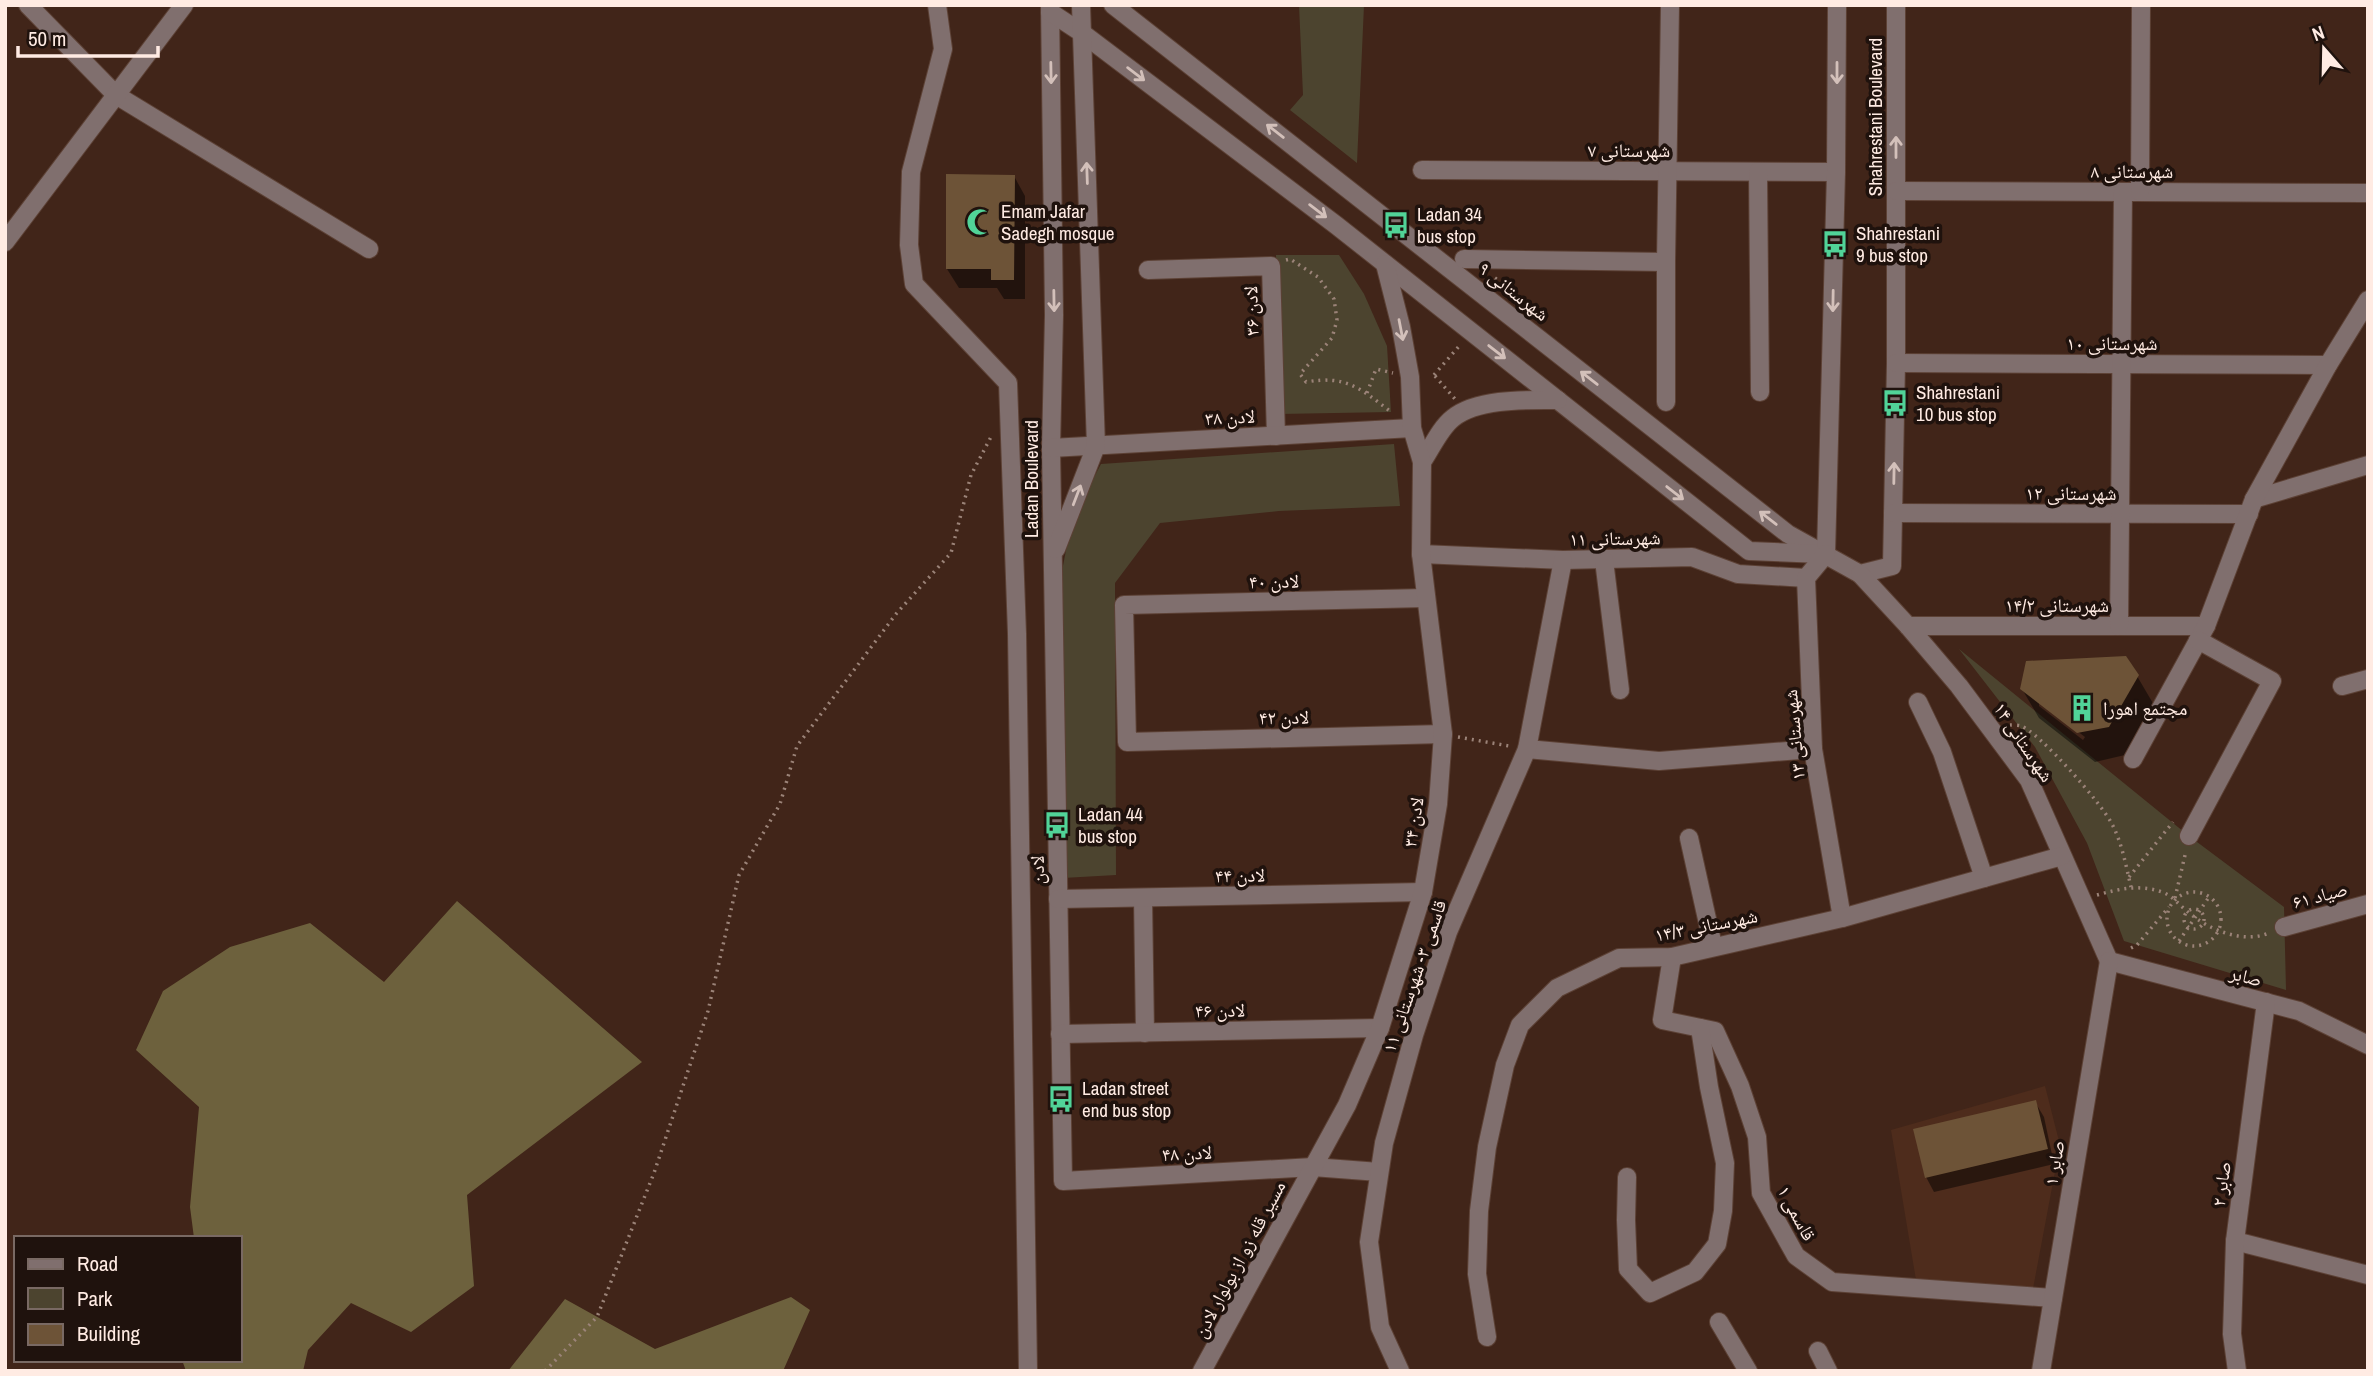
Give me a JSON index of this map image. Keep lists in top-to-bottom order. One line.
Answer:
{"streets":{"street":["Shahrestani Boulevard","شهرستانی ۷","شهرستانی ۸","شهرستانی ۹","لادن ۳۶","شهرستانی ۱۰","لادن ۳۸","Ladan Boulevard","شهرستانی ۱۲","شهرستانی ۱۱","لادن ۴۰","شهرستانی ۱۴/۲","لادن ۴۲","شهرستانی ۱۳","شهرستانی ۱۴","لادن ۳۴","لادن","لادن ۴۴","صیاد ۶۱","شهرستانی ۱۴/۳","قاسمی ۳- شهرستانی ۱۱","صابر","لادن ۴۶","لادن ۴۸","صابر ۱","صابر ۲","قاسمی ۱","مسیر قله زو از بولوار لادن"]},"crossings":[["Shahrestani Boulevard","شهرستانی ۷"],["Shahrestani Boulevard","شهرستانی ۸"],["Shahrestani Boulevard","شهرستانی ۹"],["Shahrestani Boulevard","شهرستانی ۱۰"],["Shahrestani Boulevard","شهرستانی ۱۲"],["Shahrestani Boulevard","شهرستانی ۱۴"],["شهرستانی ۹","شهرستانی ۱۴"],["لادن ۳۶","لادن ۳۸"],["لادن ۳۸","Ladan Boulevard"],["لادن ۳۸","لادن ۳۴"],["Ladan Boulevard","لادن"],["شهرستانی ۱۱","شهرستانی ۱۳"],["شهرستانی ۱۱","لادن ۳۴"],["شهرستانی ۱۱","قاسمی ۳- شهرستانی ۱۱"],["لادن ۴۰","لادن ۴۲"],["لادن ۴۰","لادن ۳۴"],["شهرستانی ۱۴/۲","شهرستانی ۱۴"],["لادن ۴۲","لادن ۳۴"],["شهرستانی ۱۳","شهرستانی ۱۴/۳"],["شهرستانی ۱۴","شهرستانی ۱۴/۳"],["شهرستانی ۱۴","صابر"],["شهرستانی ۱۴","صابر ۱"],["لادن ۳۴","لادن ۴۴"],["لادن ۳۴","لادن ۴۶"],["لادن ۳۴","لادن ۴۸"],["لادن ۳۴","مسیر قله زو از بولوار لادن"],["لادن","لادن ۴۴"],["لادن","لادن ۴۶"],["لادن","لادن ۴۸"],["قاسمی ۳- شهرستانی ۱۱","لادن ۴۸"],["صابر","صابر ۱"],["صابر","صابر ۲"],["لادن ۴۸","مسیر قله زو از بولوار لادن"],["صابر ۱","قاسمی ۱"]],"places":{"mosque":["Emam Jafar Sadegh mosque"],"bus stop":["Ladan 34 bus stop","Shahrestani 9 bus stop","Shahrestani 10 bus stop","Ladan 44 bus stop","Ladan street end bus stop"],"building":["مجتمع اهورا"]},"legend":["Road","Park","Building"],"scale_bar":"50 m","north":"top"}
